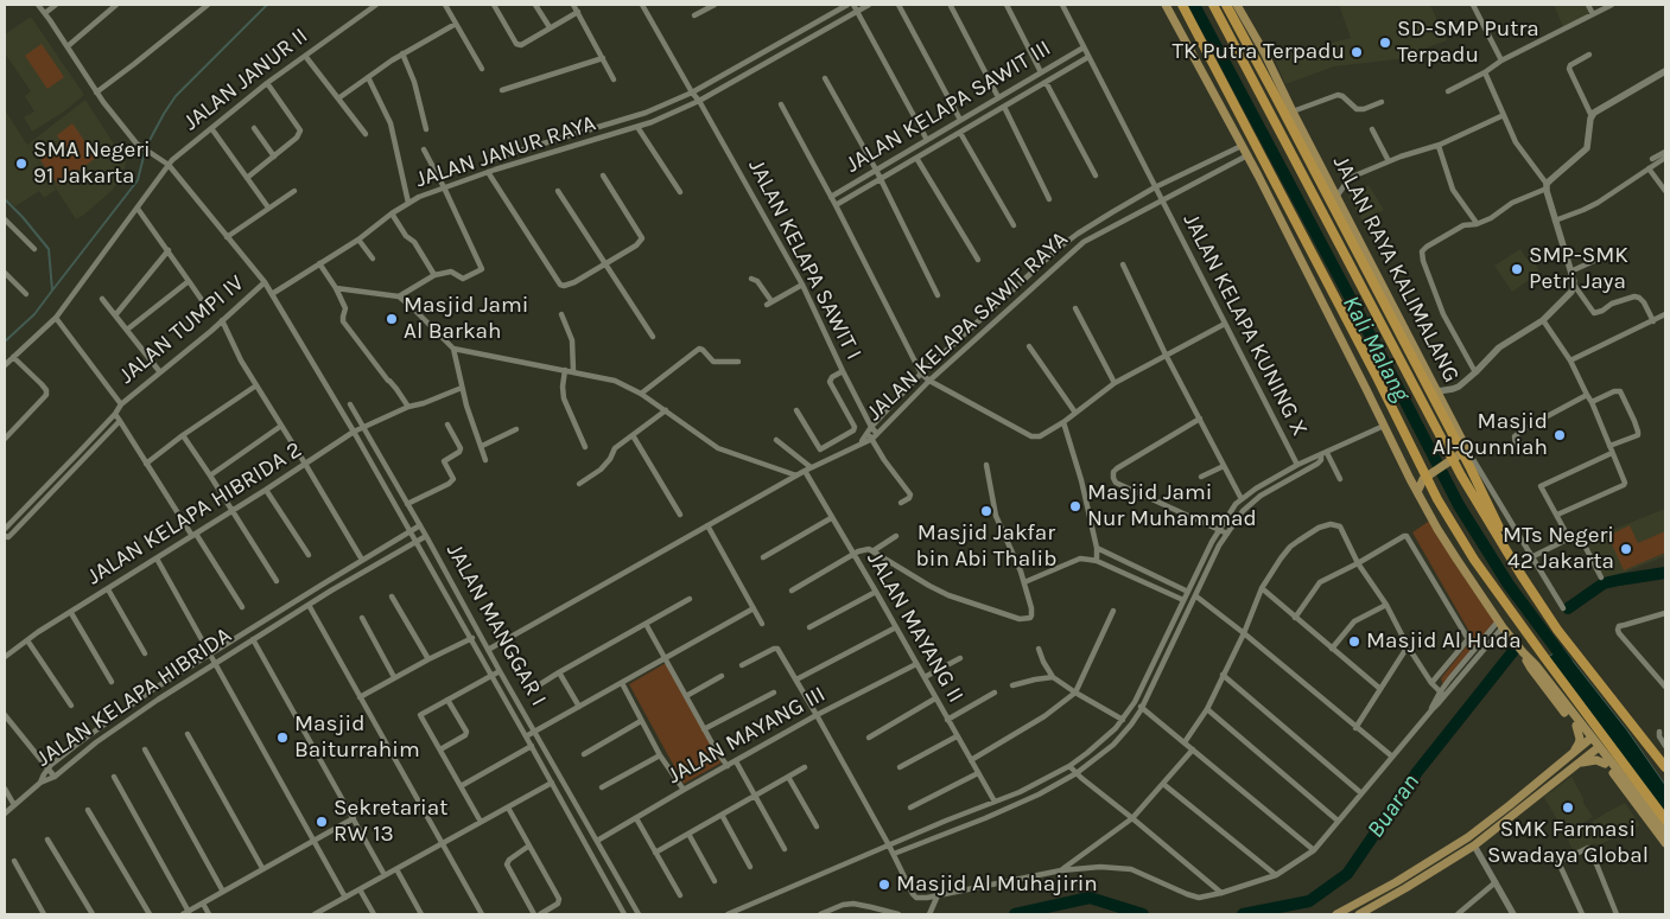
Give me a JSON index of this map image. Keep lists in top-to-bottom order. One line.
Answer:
{"streets":{"main road":["JALAN RAYA KALIMALANG"],"street":["JALAN JANUR II","JALAN KELAPA SAWIT III","JALAN JANUR RAYA","JALAN KELAPA SAWIT I","JALAN KELAPA KUNING X","JALAN KELAPA SAWIT RAYA","JALAN TUMPI IV","JALAN KELAPA HIBRIDA 2","JALAN MANGGAR I","JALAN MAYANG II","JALAN KELAPA HIBRIDA","JALAN MAYANG III"]},"crossings":[["JALAN JANUR II","JALAN MANGGAR I"],["JALAN KELAPA SAWIT III","JALAN KELAPA KUNING X"],["JALAN JANUR RAYA","JALAN KELAPA SAWIT I"],["JALAN JANUR RAYA","JALAN MANGGAR I"],["JALAN KELAPA SAWIT I","JALAN KELAPA SAWIT RAYA"],["JALAN KELAPA KUNING X","JALAN KELAPA SAWIT RAYA"],["JALAN KELAPA SAWIT RAYA","JALAN MANGGAR I"],["JALAN KELAPA SAWIT RAYA","JALAN MAYANG II"],["JALAN TUMPI IV","JALAN MANGGAR I"],["JALAN KELAPA HIBRIDA 2","JALAN MANGGAR I"],["JALAN MANGGAR I","JALAN KELAPA HIBRIDA"],["JALAN MANGGAR I","JALAN MAYANG III"],["JALAN MAYANG II","JALAN MAYANG III"]],"water":["Kali Malang","Buaran"],"places":["SD-SMP Putra Terpadu","TK Putra Terpadu","SMA Negeri 91 Jakarta","SMP-SMK Petri Jaya","Masjid Jami Al Barkah","Masjid Al-Qunniah","Masjid Jami Nur Muhammad","Masjid Jakfar bin Abi Thalib","MTs Negeri 42 Jakarta","Masjid Al Huda","Masjid Baiturrahim","SMK Farmasi Swadaya Global","Sekretariat RW 13","Masjid Al Muhajirin"]}
